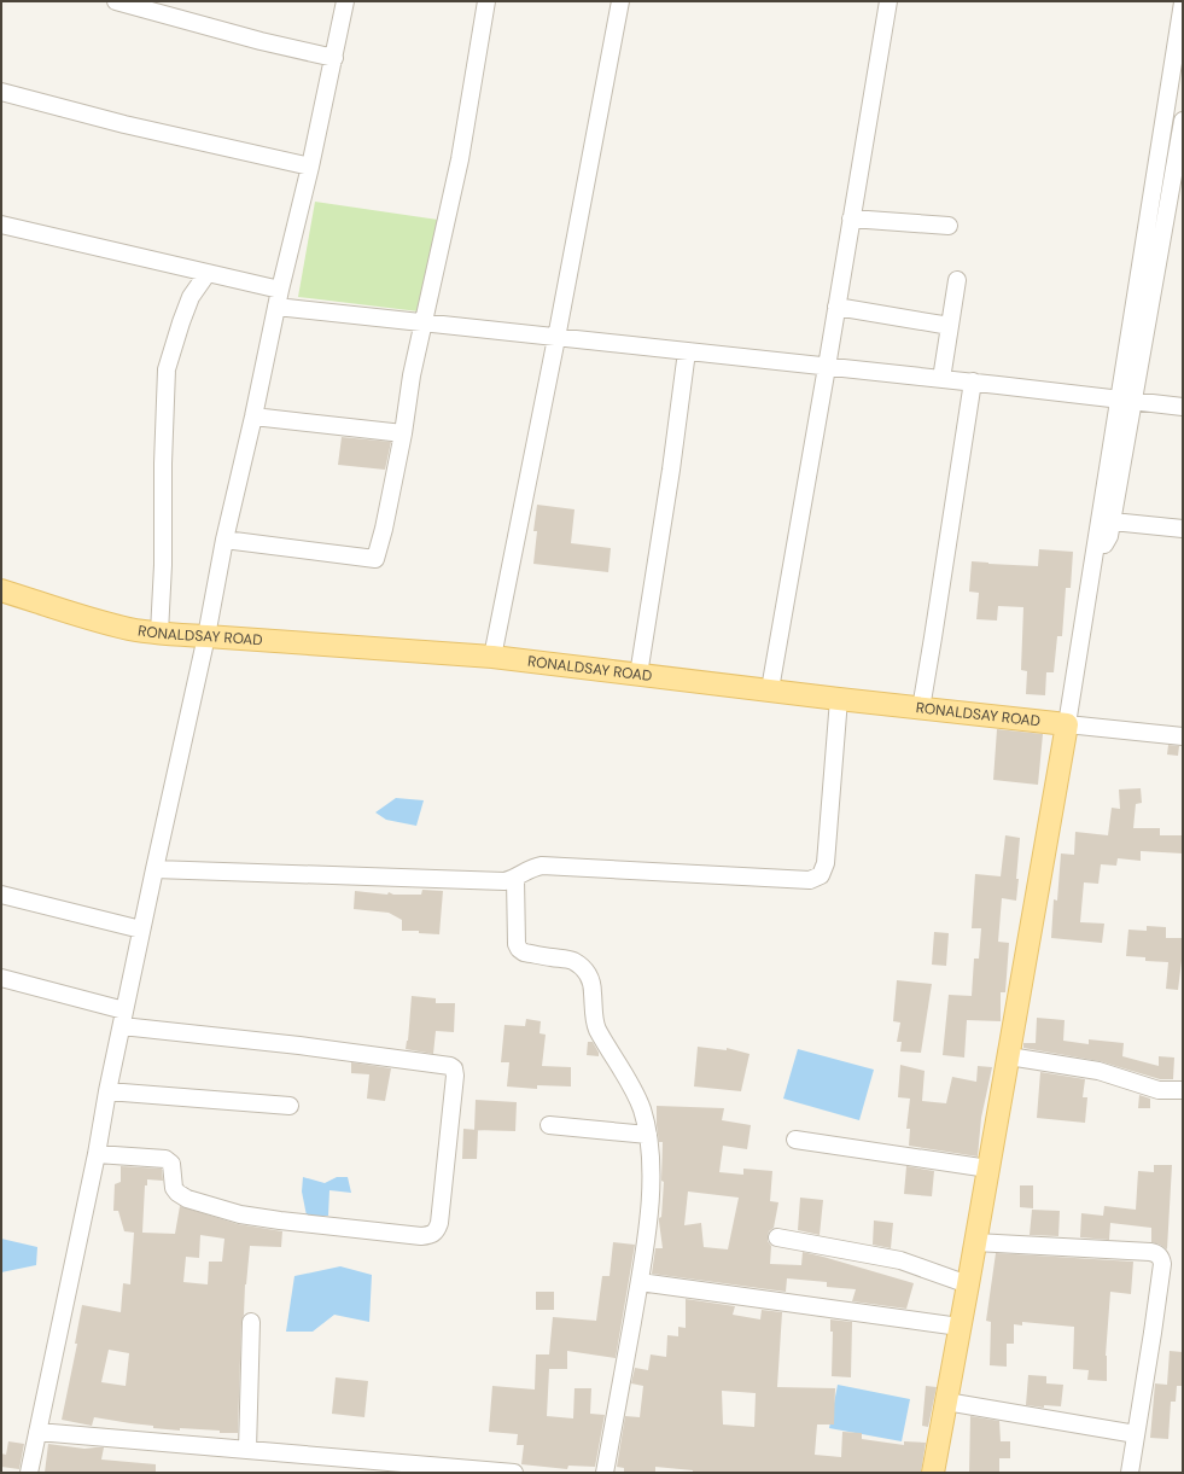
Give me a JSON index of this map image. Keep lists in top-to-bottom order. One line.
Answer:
{"streets":{"main road":["RONALDSAY ROAD"]}}
